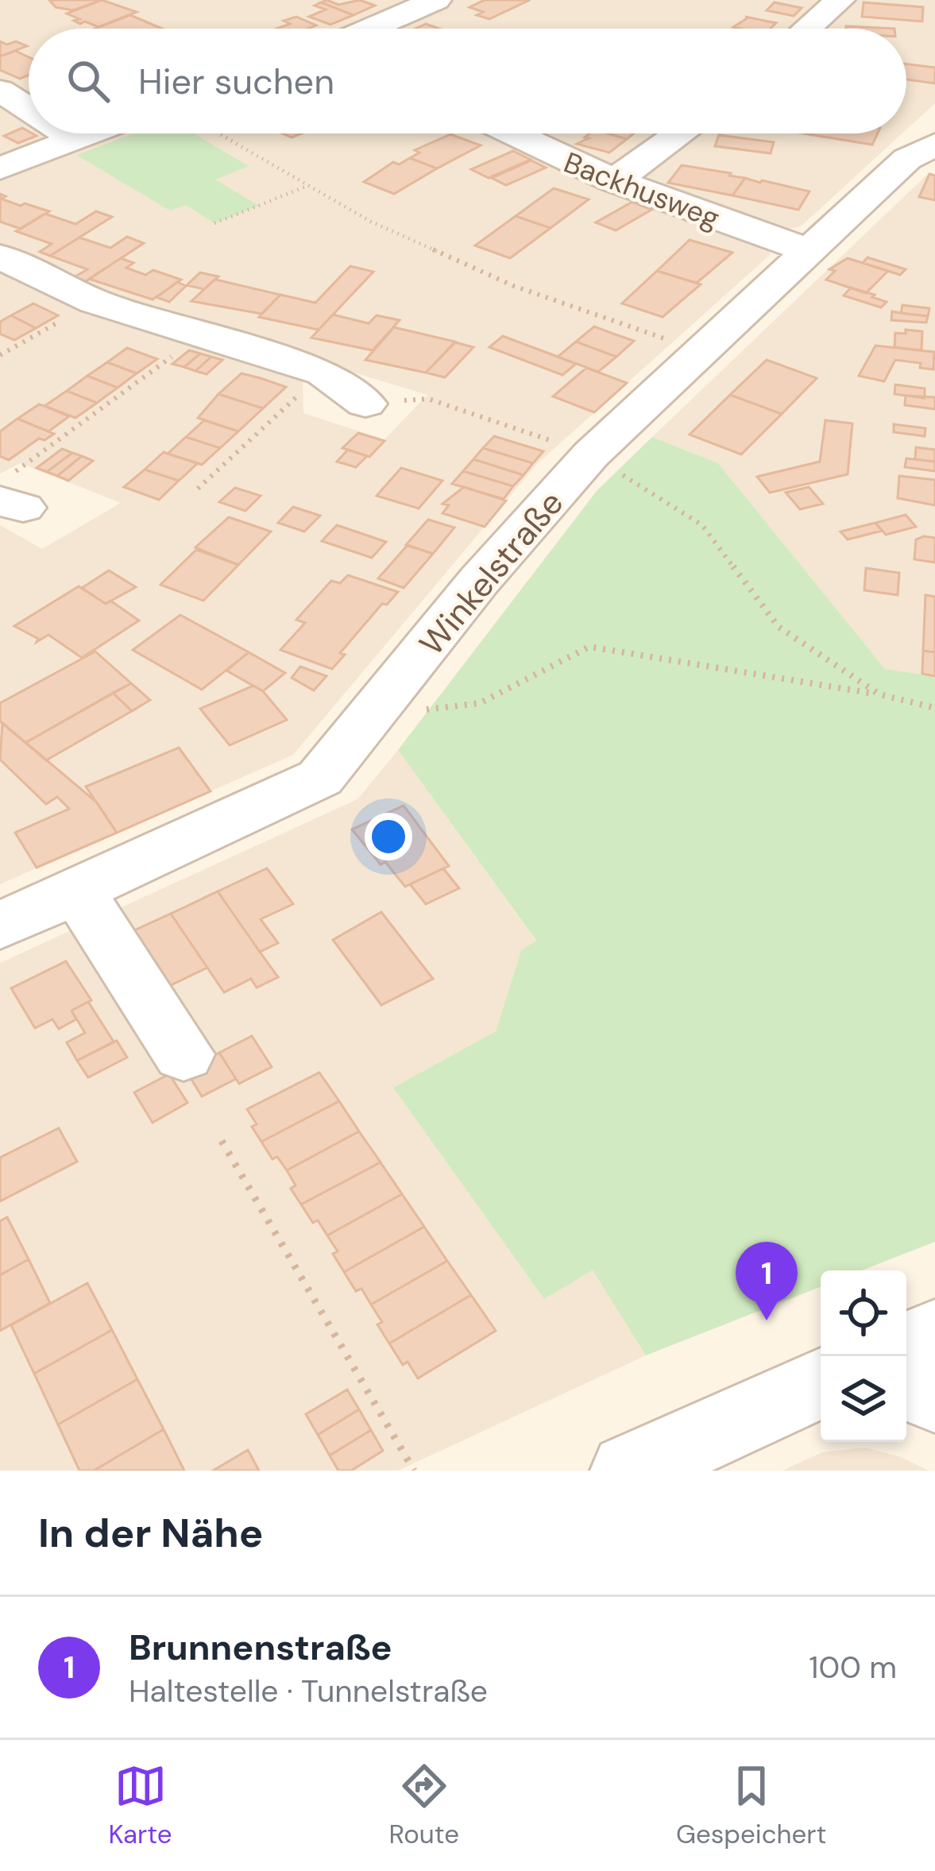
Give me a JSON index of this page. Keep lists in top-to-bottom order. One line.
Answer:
{"streets":{"street":["Backhusweg","Winkelstraße"]},"crossings":[["Backhusweg","Winkelstraße"]],"page":{"search":"Hier suchen","pins":"1","heading":"In der Nähe","list":[{"mark":"1","name":"Brunnenstraße","note":"Haltestelle · Tunnelstraße","value":"100 m"}],"nav":["Karte","Route","Gespeichert"]}}
